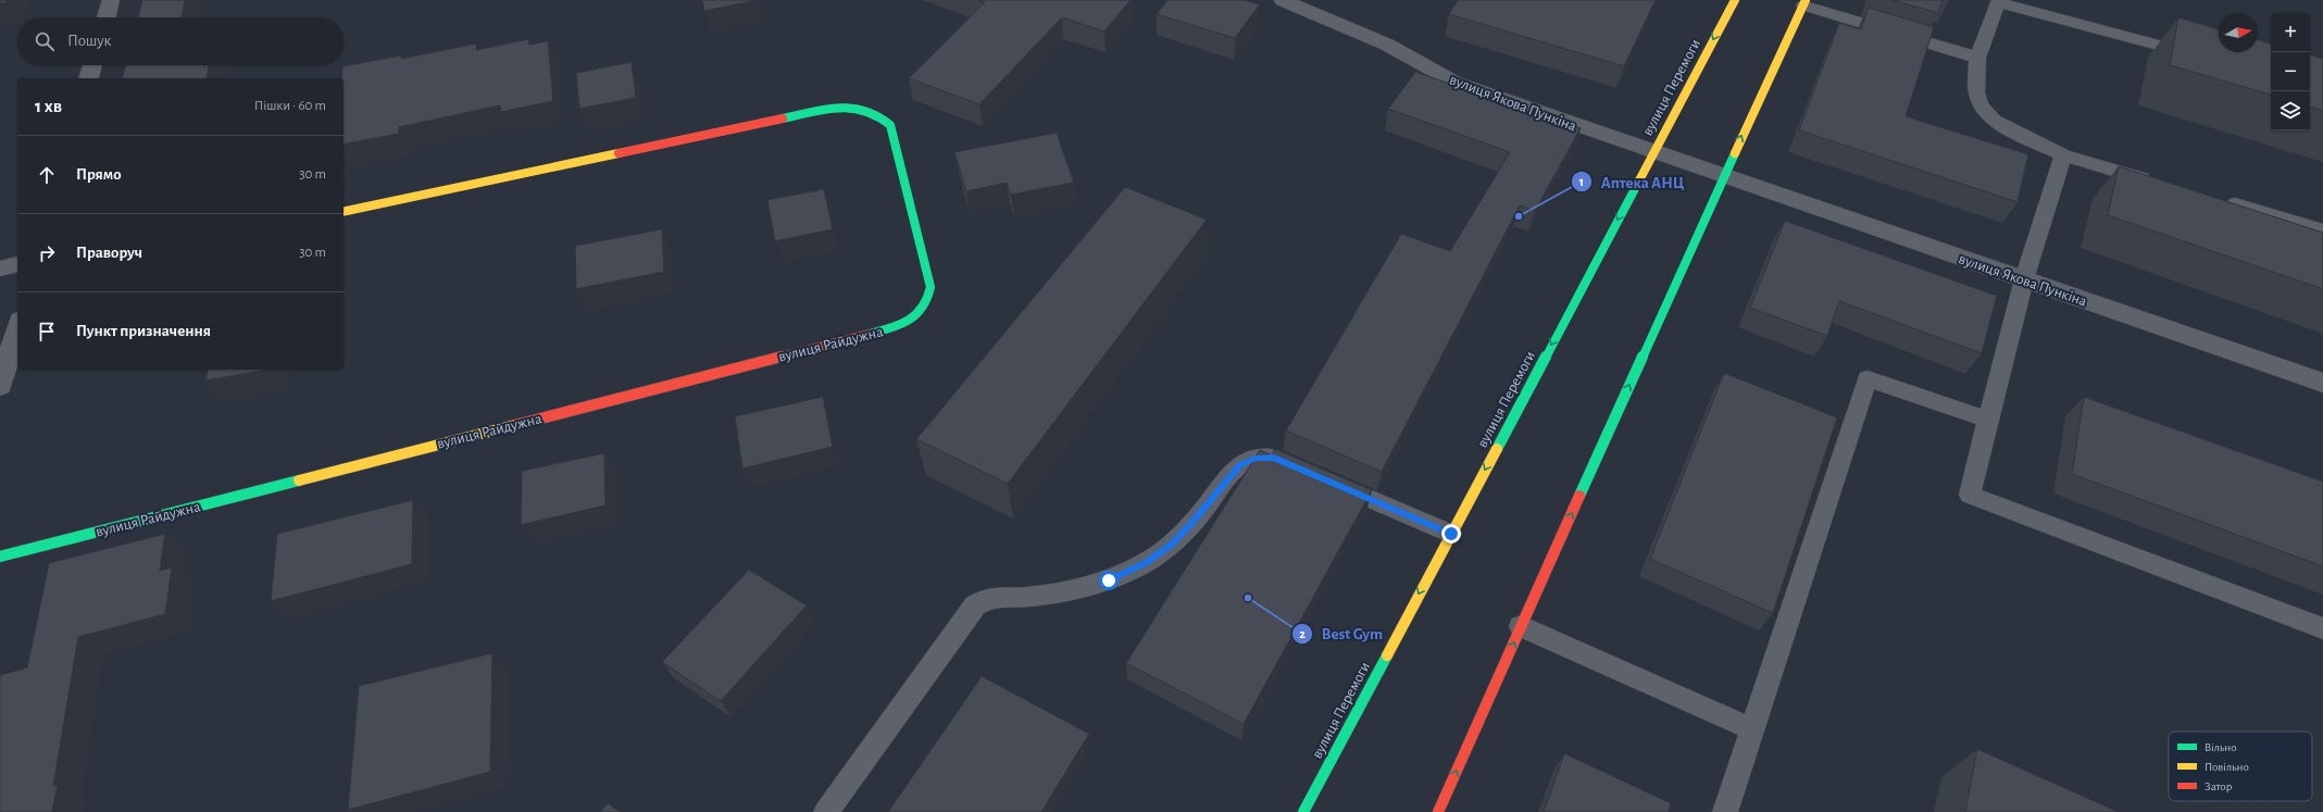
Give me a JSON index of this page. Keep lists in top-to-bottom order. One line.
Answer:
{"streets":{"main road":["вулиця Перемоги","вулиця Райдужна"],"street":["вулиця Якова Пункіна"]},"crossings":[["вулиця Перемоги","вулиця Якова Пункіна"]],"places":["Аптека АНЦ","Best Gym"],"legend":["Вільно","Повільно","Затор"],"north":"right","page":{"map_buttons":["+","−"],"search":"Пошук","heading":["1 хв","Пішки · 60 m"],"list":[["Прямо","30 m"],["Праворуч","30 m"],"Пункт призначення"]}}
